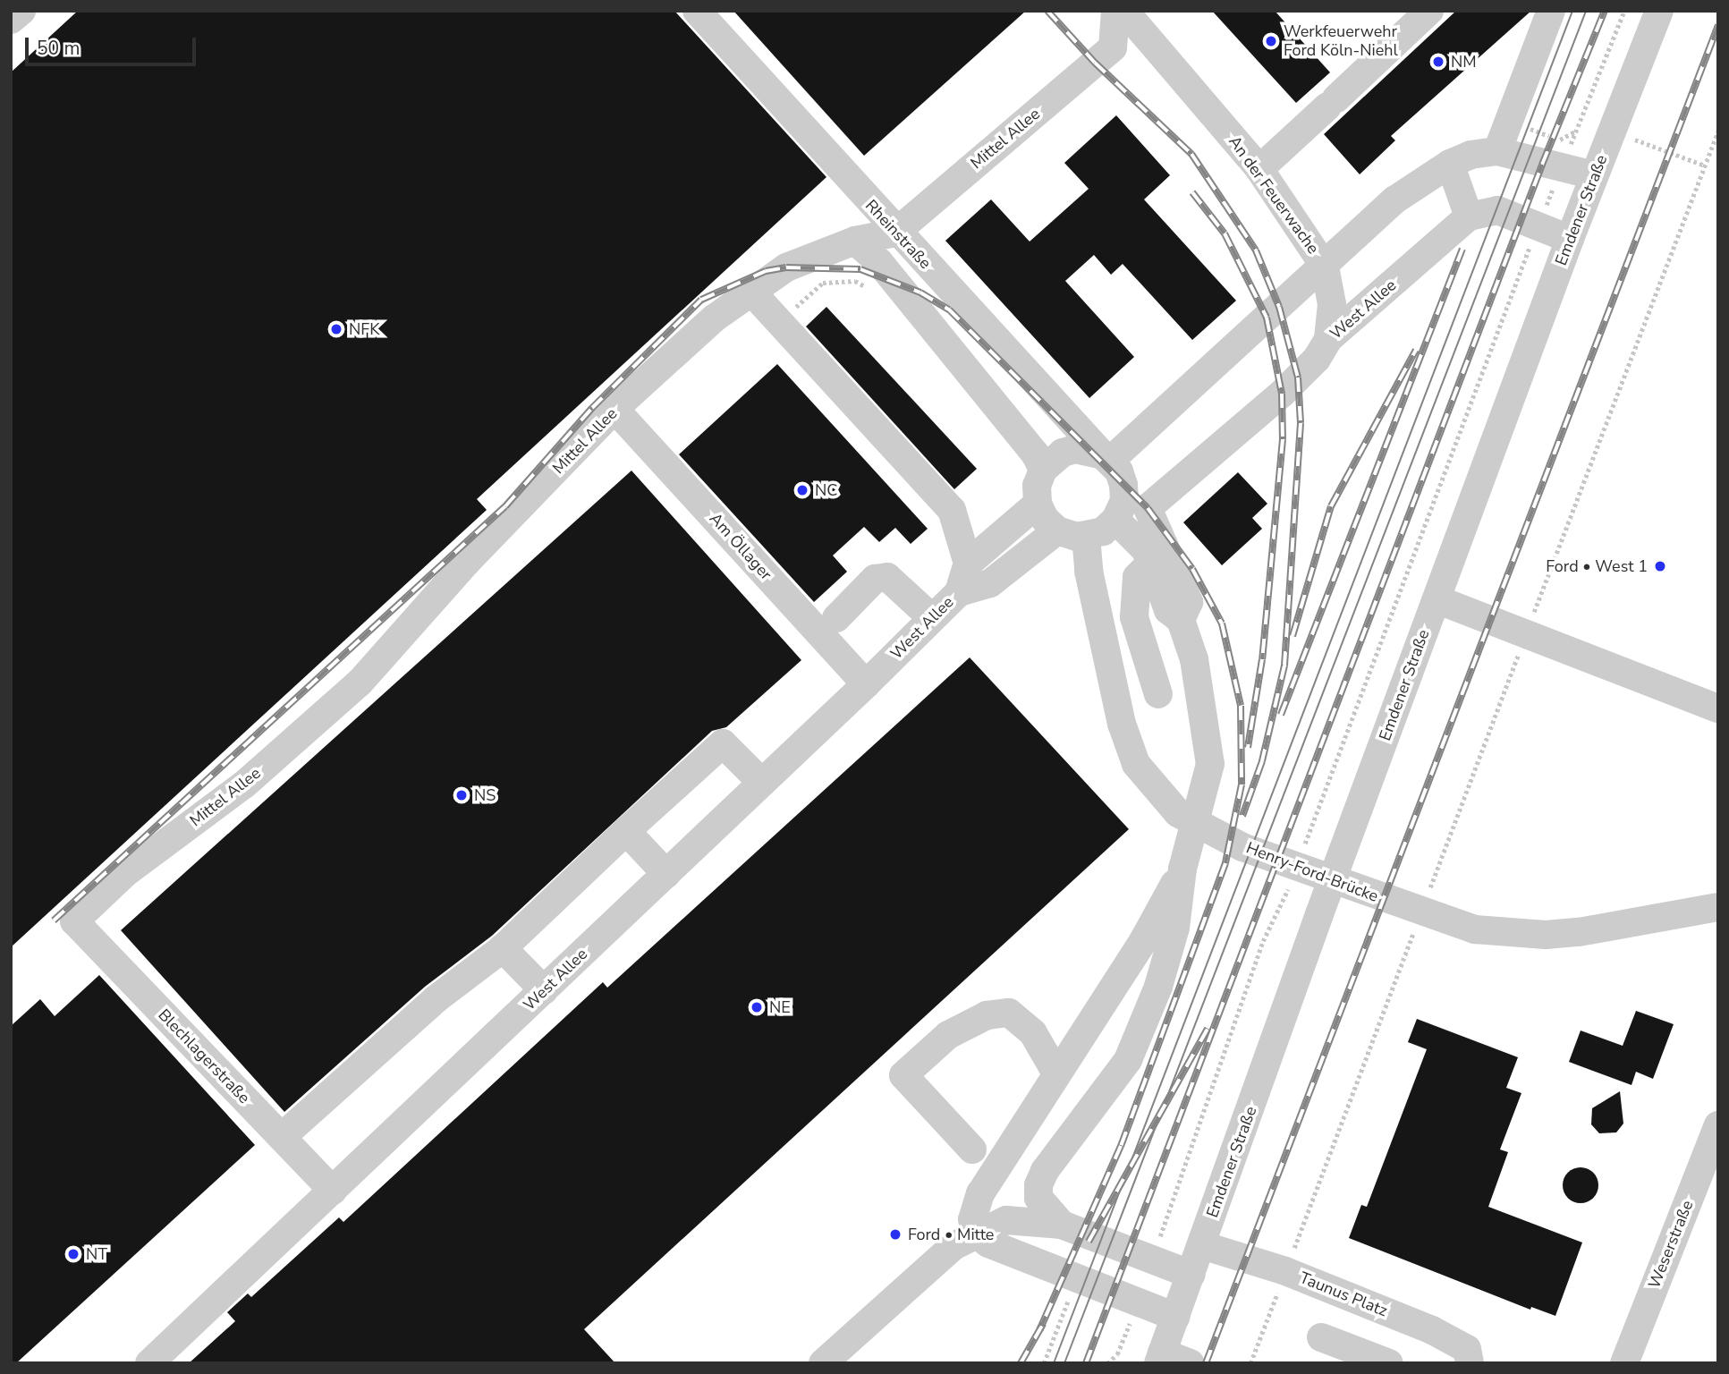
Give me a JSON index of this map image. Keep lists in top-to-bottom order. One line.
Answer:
{"streets":{"street":["Mittel Allee","An der Feuerwache","Emdener Straße","Rheinstraße","West Allee","Am Öllager","Henry-Ford-Brücke","Blechlagerstraße","Weserstraße","Taunus Platz"]},"crossings":[["Mittel Allee","Rheinstraße"],["Mittel Allee","Am Öllager"],["Mittel Allee","Blechlagerstraße"],["An der Feuerwache","West Allee"],["Emdener Straße","Taunus Platz"],["Rheinstraße","West Allee"],["Rheinstraße","Henry-Ford-Brücke"],["West Allee","Am Öllager"],["West Allee","Henry-Ford-Brücke"],["West Allee","Blechlagerstraße"]],"places":["Werkfeuerwehr Ford Köln-Niehl","NM","NFK","NC","Ford • West 1","NS","NE","Ford • Mitte","NT"],"scale_bar":"50 m"}
